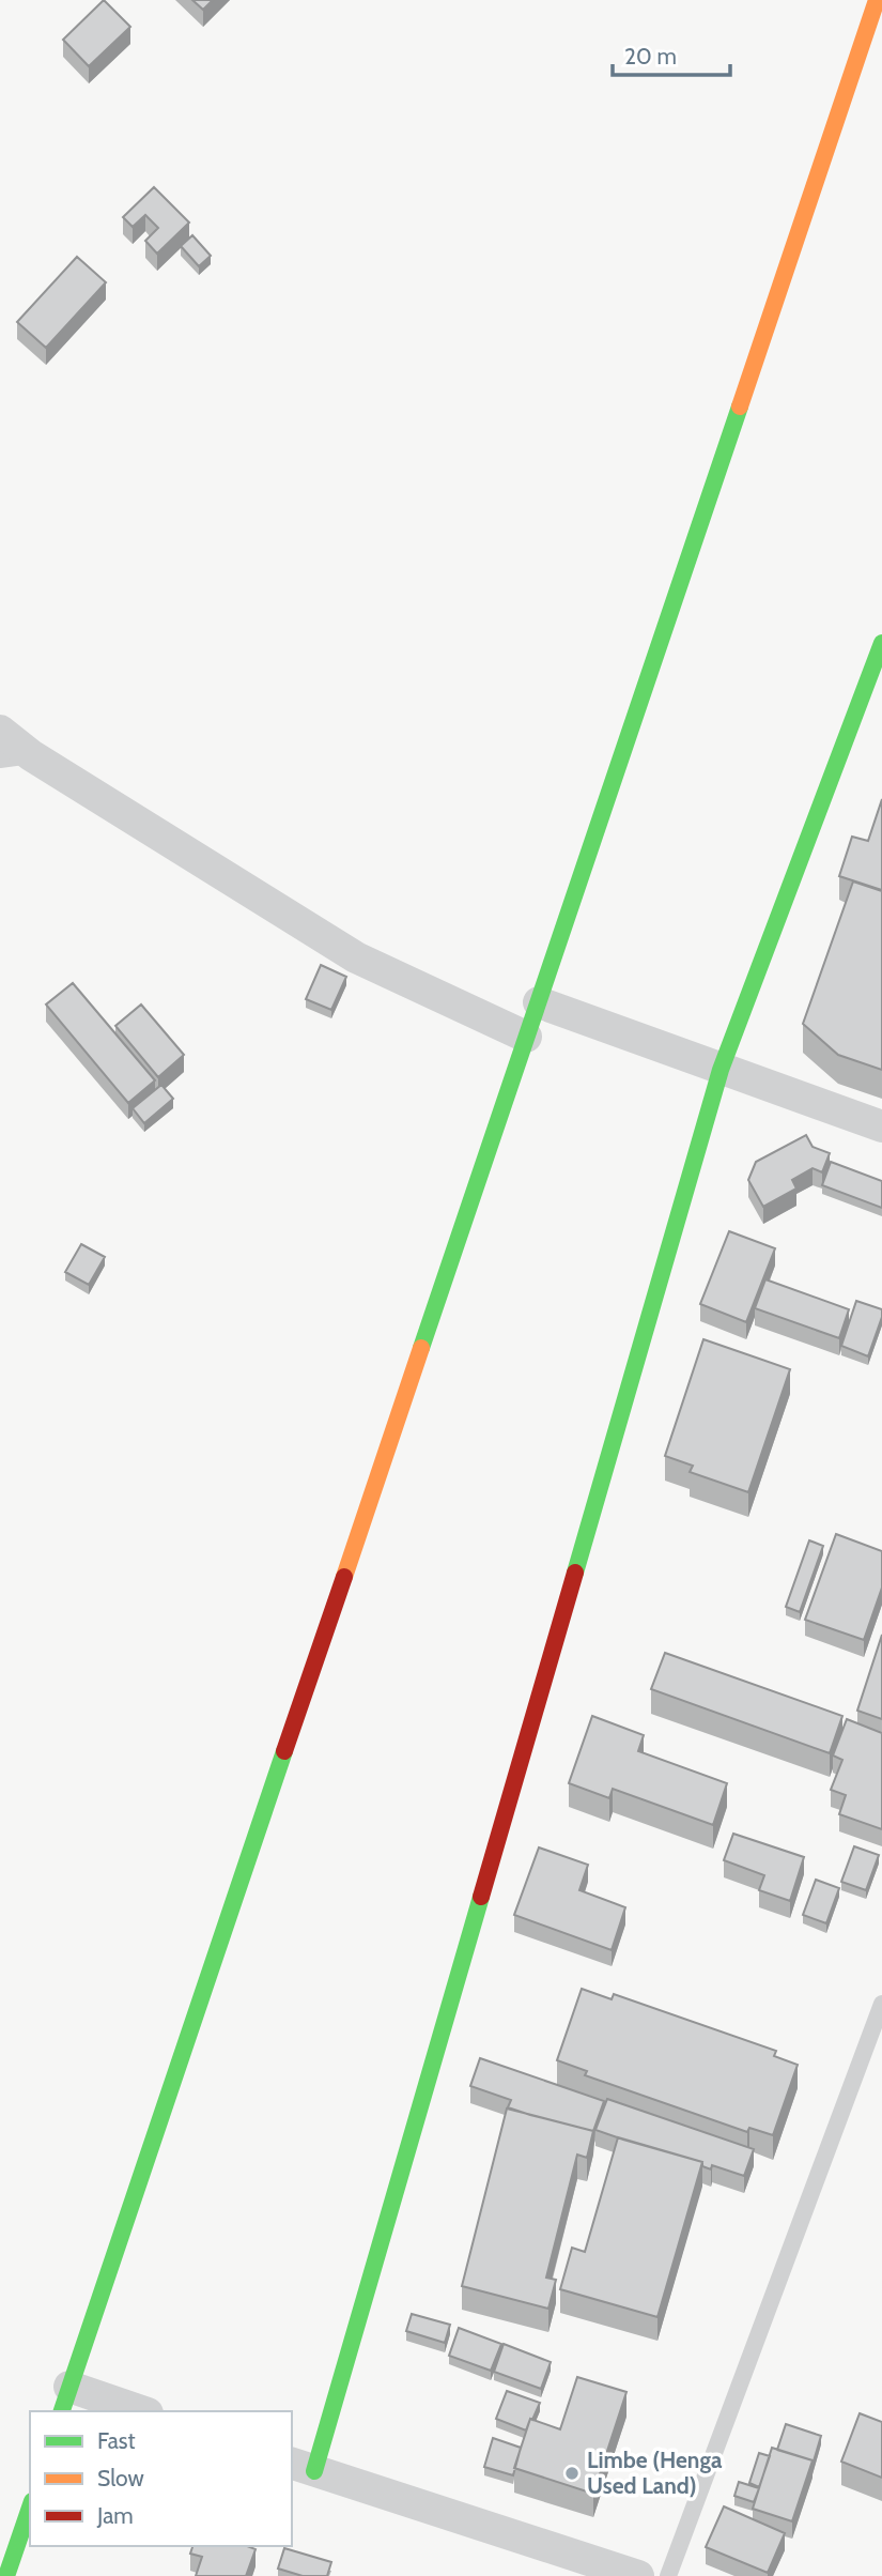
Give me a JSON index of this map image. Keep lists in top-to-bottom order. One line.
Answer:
{"places":["Limbe (Henga Used Land)"],"legend":["Fast","Slow","Jam"],"scale_bar":"20 m"}
